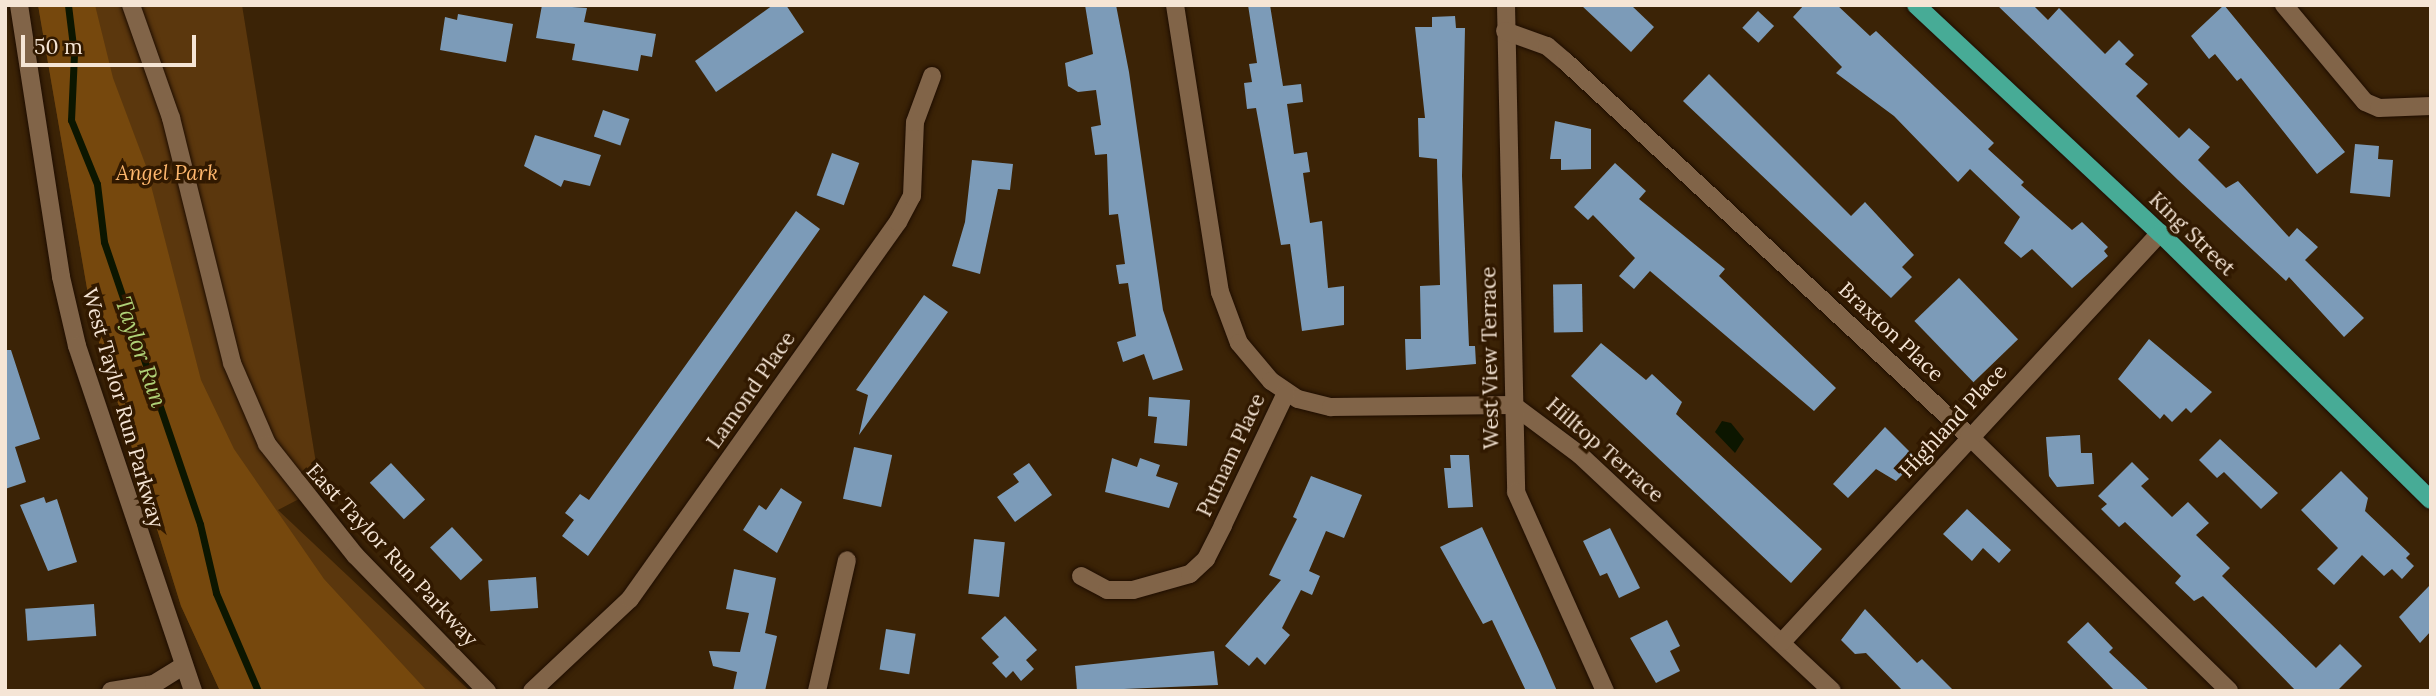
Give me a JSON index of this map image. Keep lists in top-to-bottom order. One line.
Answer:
{"streets":{"main road":["King Street"],"street":["Braxton Place","West View Terrace","Lamond Place","West Taylor Run Parkway","Highland Place","Hilltop Terrace","Putnam Place","East Taylor Run Parkway"]},"crossings":[["King Street","Highland Place"],["Braxton Place","West View Terrace"],["Braxton Place","Highland Place"],["West View Terrace","Hilltop Terrace"],["Highland Place","Hilltop Terrace"],["Hilltop Terrace","Putnam Place"]],"water":["Taylor Run"],"parks":["Angel Park"],"scale_bar":"50 m"}
